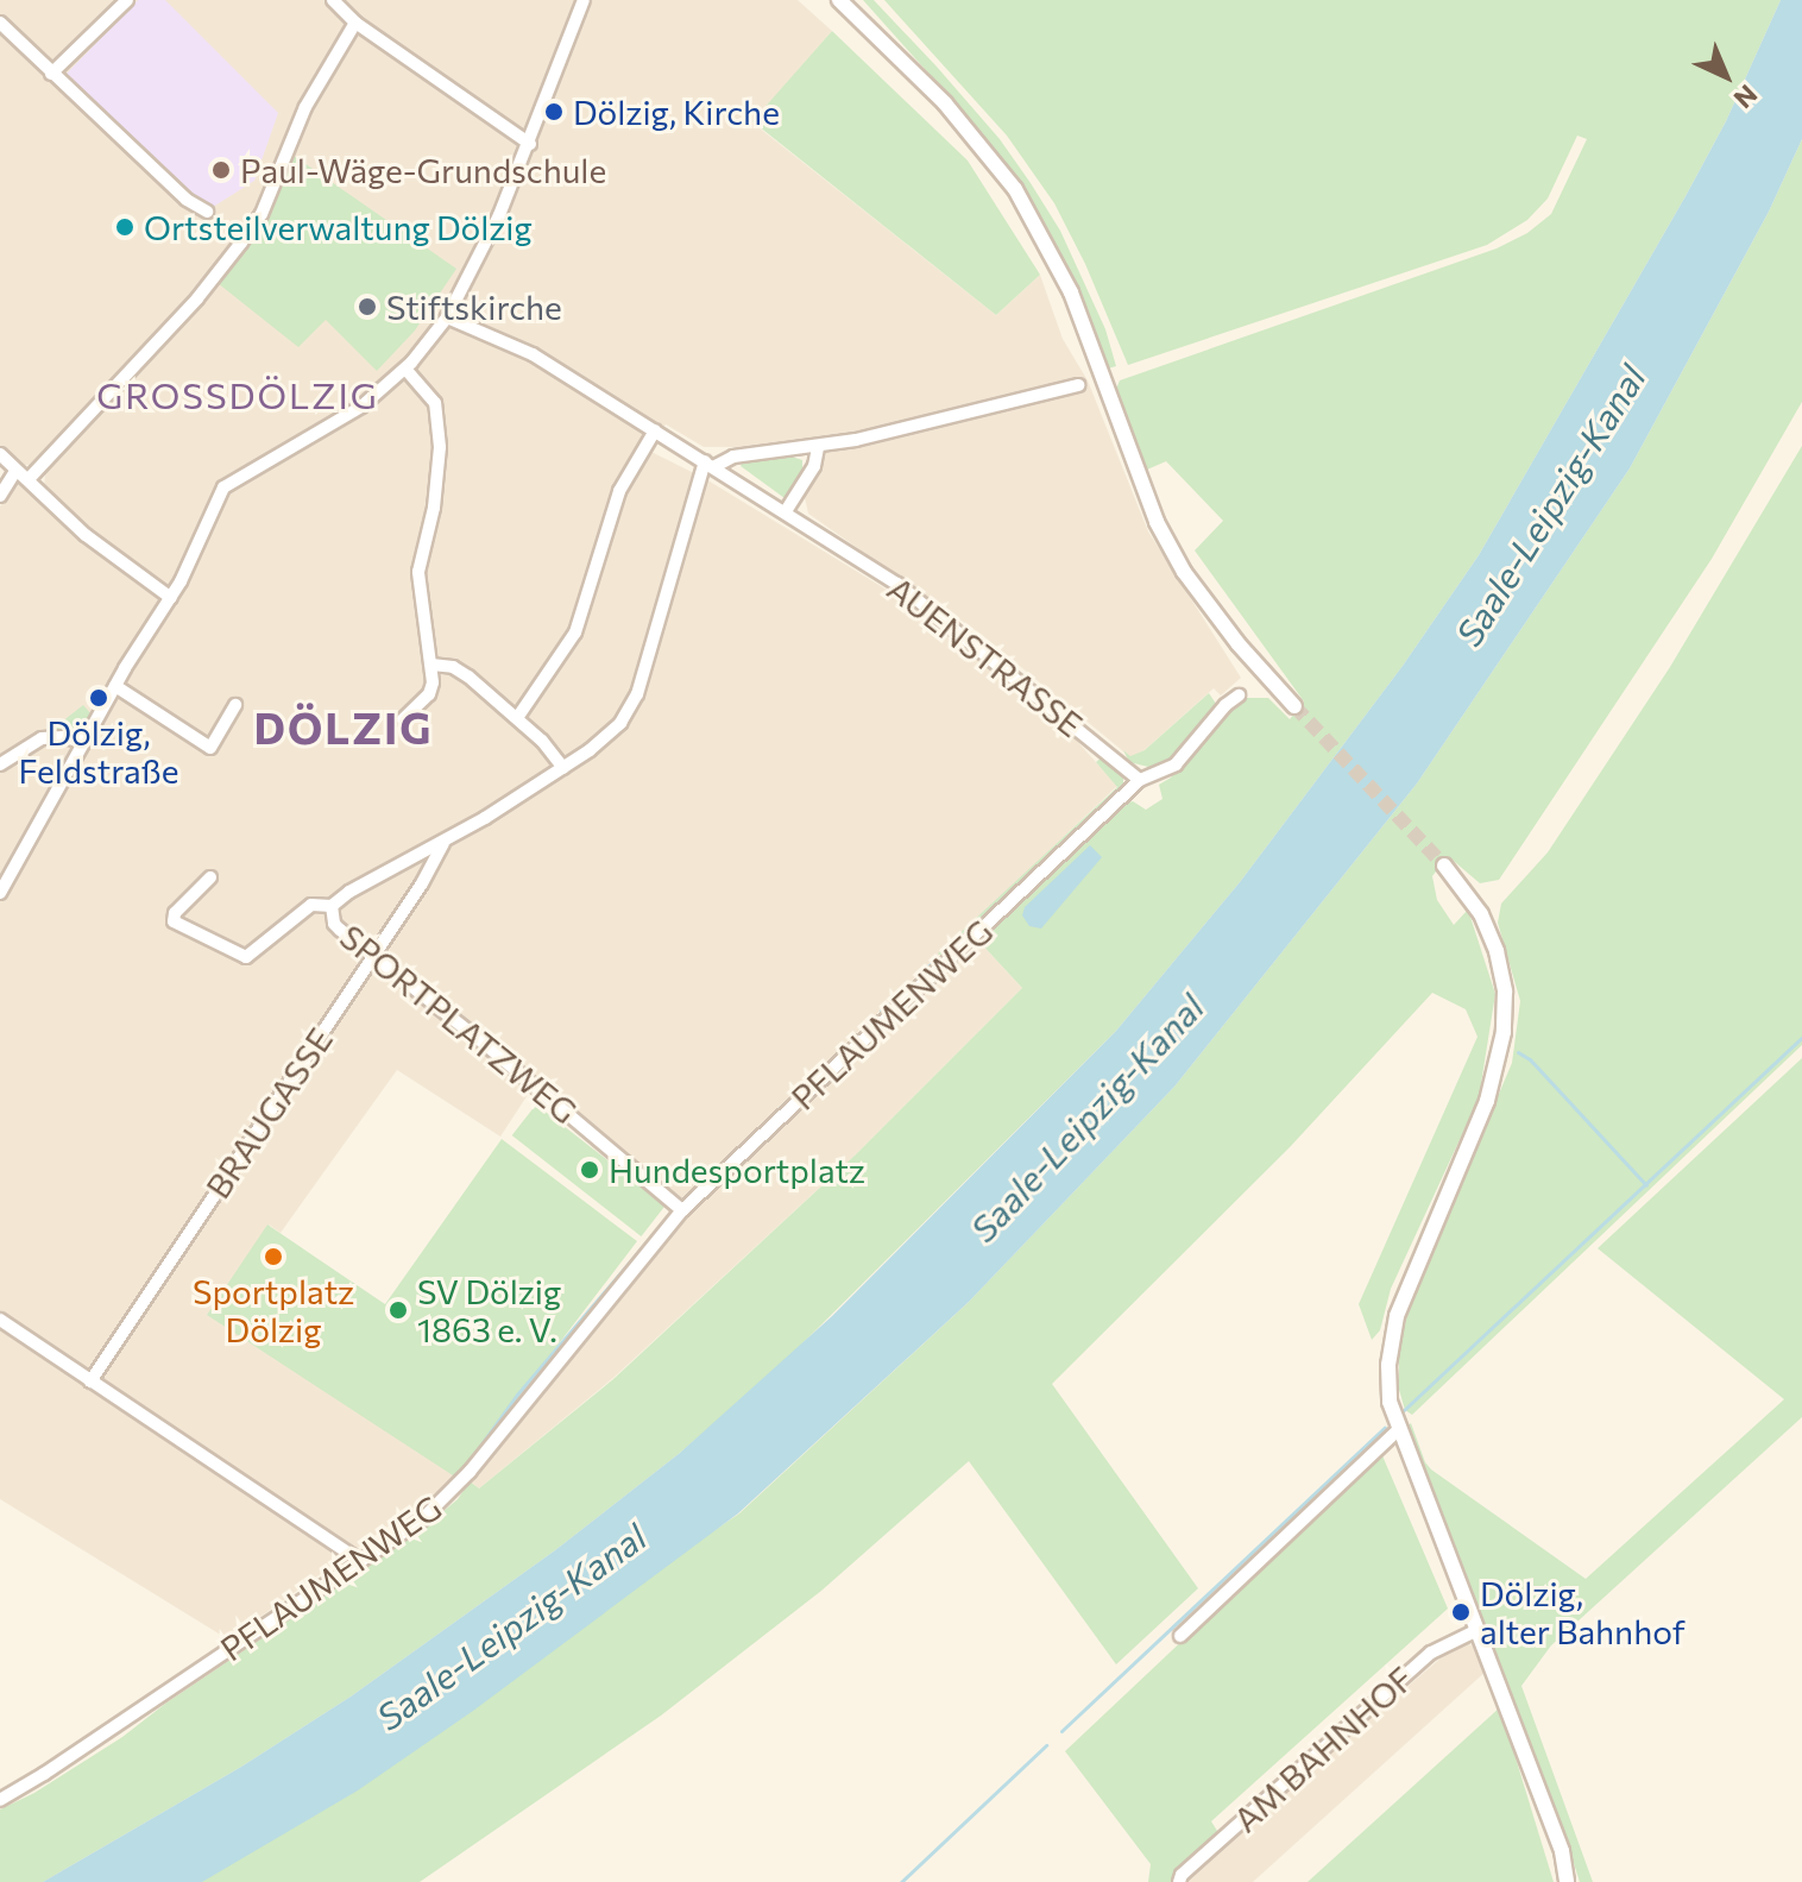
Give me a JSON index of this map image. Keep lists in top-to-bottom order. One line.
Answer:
{"streets":{"street":["AUENSTRASSE","PFLAUMENWEG","SPORTPLATZWEG","BRAUGASSE","AM BAHNHOF"]},"crossings":[["AUENSTRASSE","PFLAUMENWEG"],["AUENSTRASSE","BRAUGASSE"],["PFLAUMENWEG","SPORTPLATZWEG"],["SPORTPLATZWEG","BRAUGASSE"]],"districts":["GROSSDÖLZIG","DÖLZIG"],"water":["Saale-Leipzig-Kanal"],"places":["Dölzig, Kirche","Paul-Wäge-Grundschule","Ortsteilverwaltung Dölzig","Stiftskirche","Dölzig, Feldstraße","Hundesportplatz","Sportplatz Dölzig","SV Dölzig 1863 e. V.","Dölzig, alter Bahnhof"],"north":"bottom right"}
